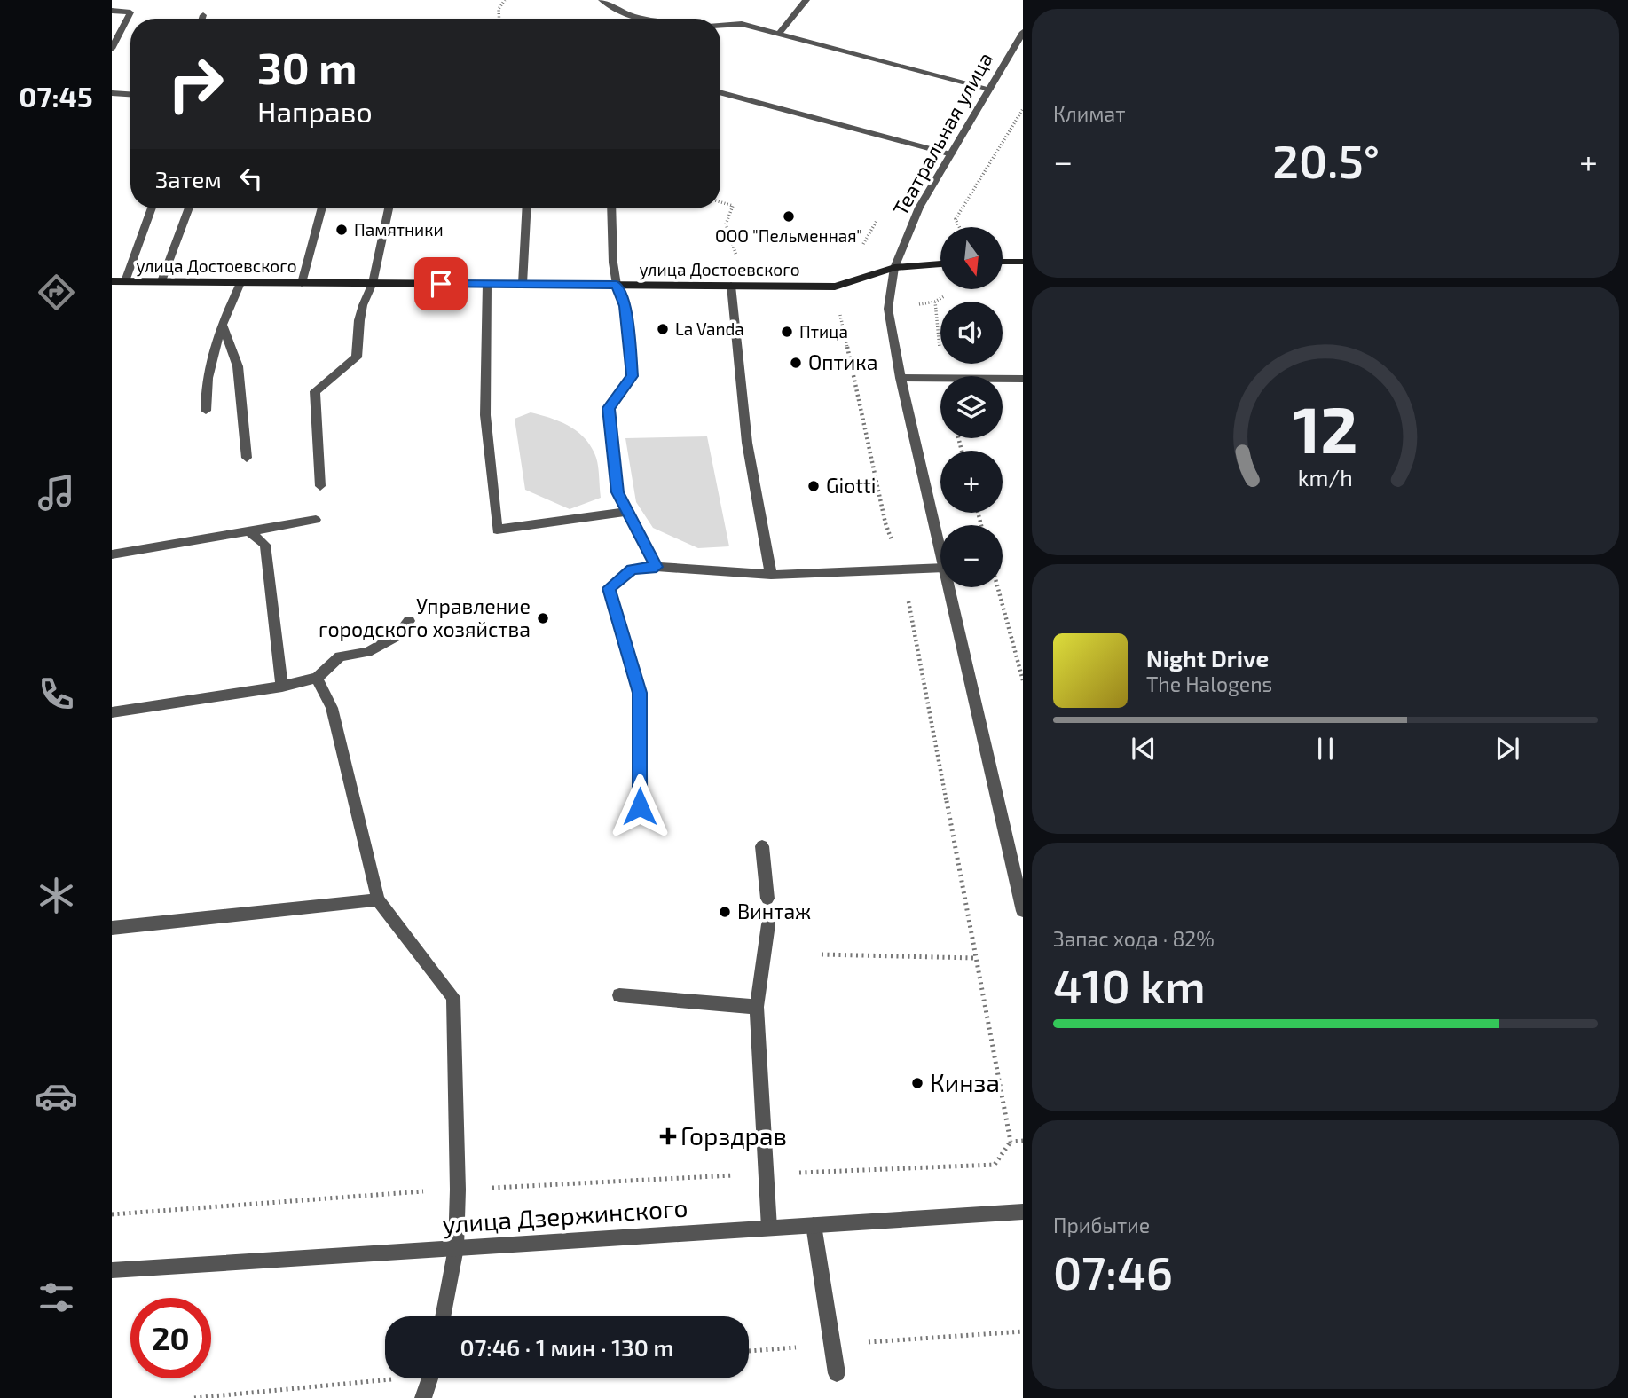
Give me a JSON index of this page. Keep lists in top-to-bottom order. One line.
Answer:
{"streets":{"street":["Театральная улица","улица Достоевского","улица Дзержинского"]},"crossings":[["Театральная улица","улица Достоевского"]],"places":{"other":["ООО \"Пельменная\"","Памятники","La Vanda","Птица","Оптика","Giotti","Управление городского хозяйства","Винтаж","Кинза"],"health":["Горздрав"]},"north":"bottom","page":{"tabs":"07:45","tile":["Климат",["Запас хода · 82%","410 km"],["Прибытие","07:46"]],"turn":["30 m","Направо"],"heat":["−","20.5°","+"],"then":"Затем","map_buttons":["+","−"],"song":["Night Drive","The Halogens"],"limit":"20","trip":"07:46 · 1 мин · 130 m","gauge":["12","km/h"]}}
